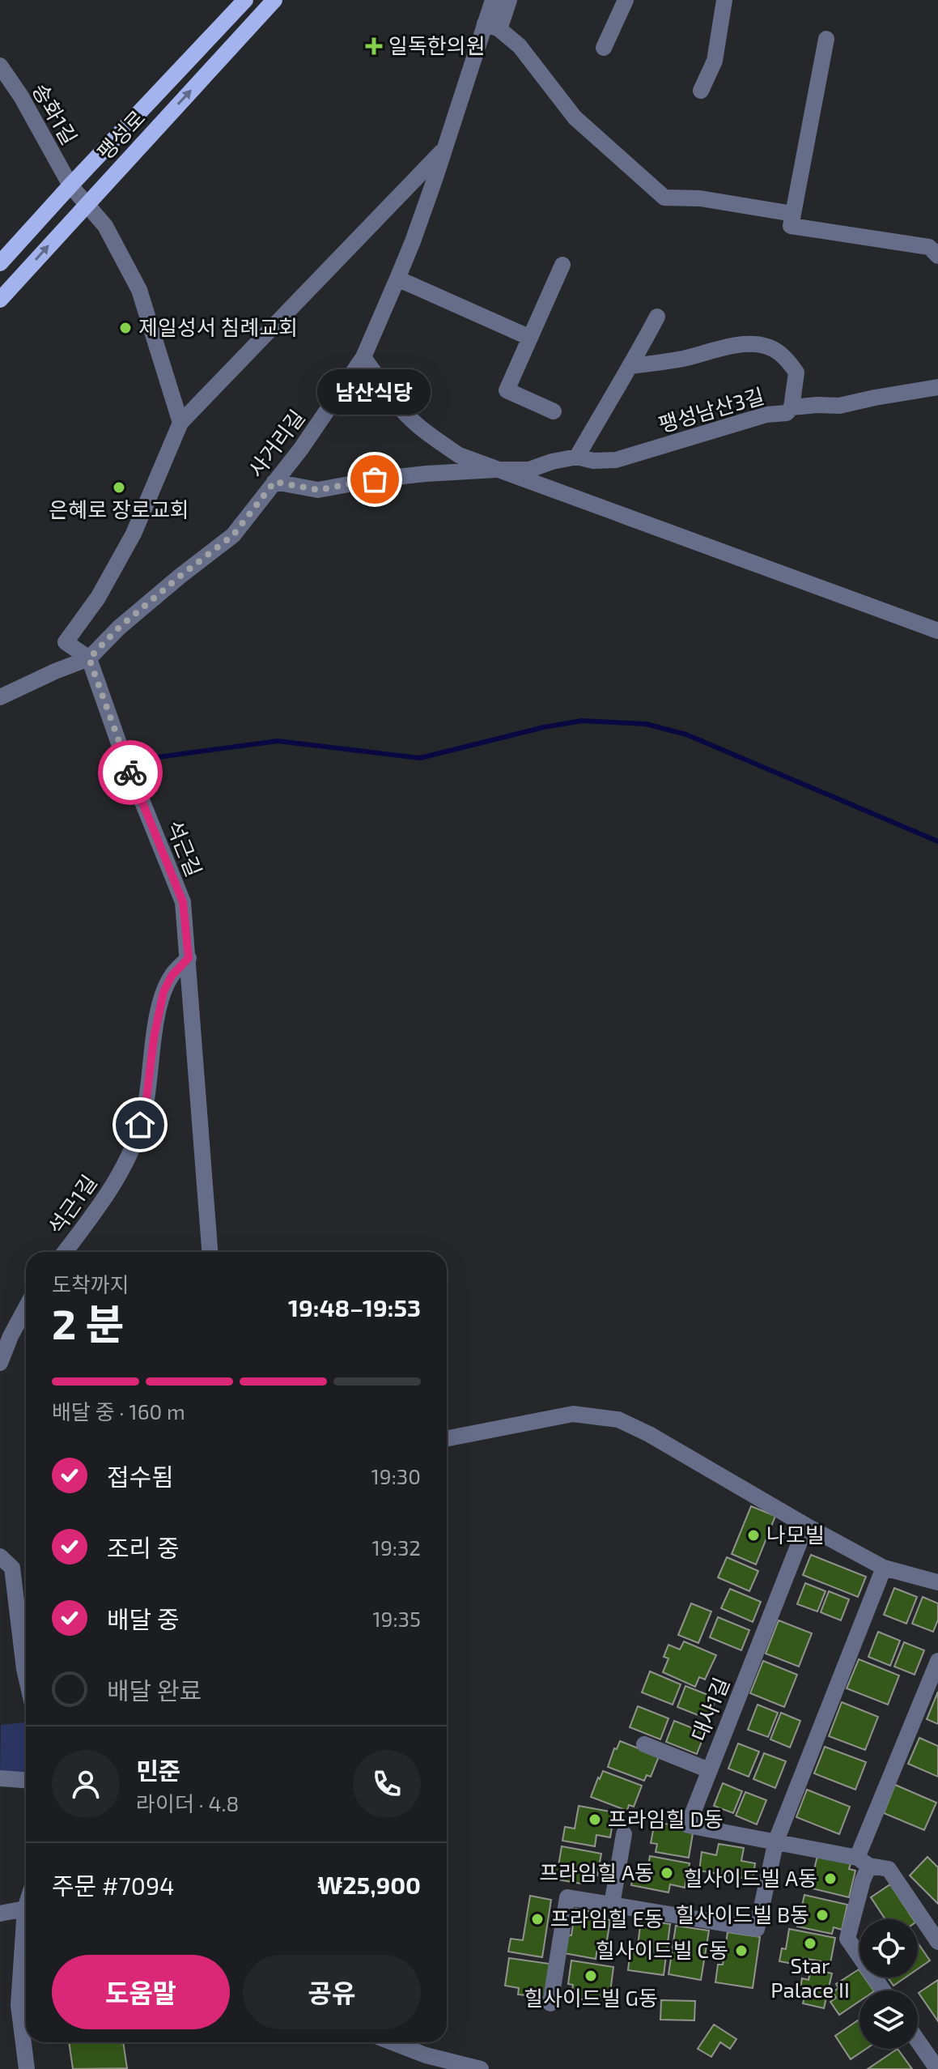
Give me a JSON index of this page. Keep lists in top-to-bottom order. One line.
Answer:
{"streets":{"main road":["팽성로"],"street":["송화1길","팽성남산3길","사거리길","석근길","석근1길","대사1길"]},"crossings":[["송화1길","팽성로"],["팽성남산3길","사거리길"],["사거리길","석근길"],["석근길","석근1길"]],"places":{"health":["일독한의원"],"other":["제일성서 침례교회","남산식당","은혜로 장로교회","나모빌","프라임힐 D동","프라임힐 A동","힐사이드빌 A동","힐사이드빌 B동","프라임힐 E동","Star Palace II","힐사이드빌 C동","힐사이드빌 G동"]},"page":{"bubble":"남산식당","heading":["2 분","도착까지","19:48–19:53"],"panel":["민준","라이더 · 4.8","주문 #7094","₩25,900"],"bar":"배달 중 · 160 m","list":[["접수됨","19:30"],["조리 중","19:32"],["배달 중","19:35"],"배달 완료"],"buttons":["도움말","공유"]}}
